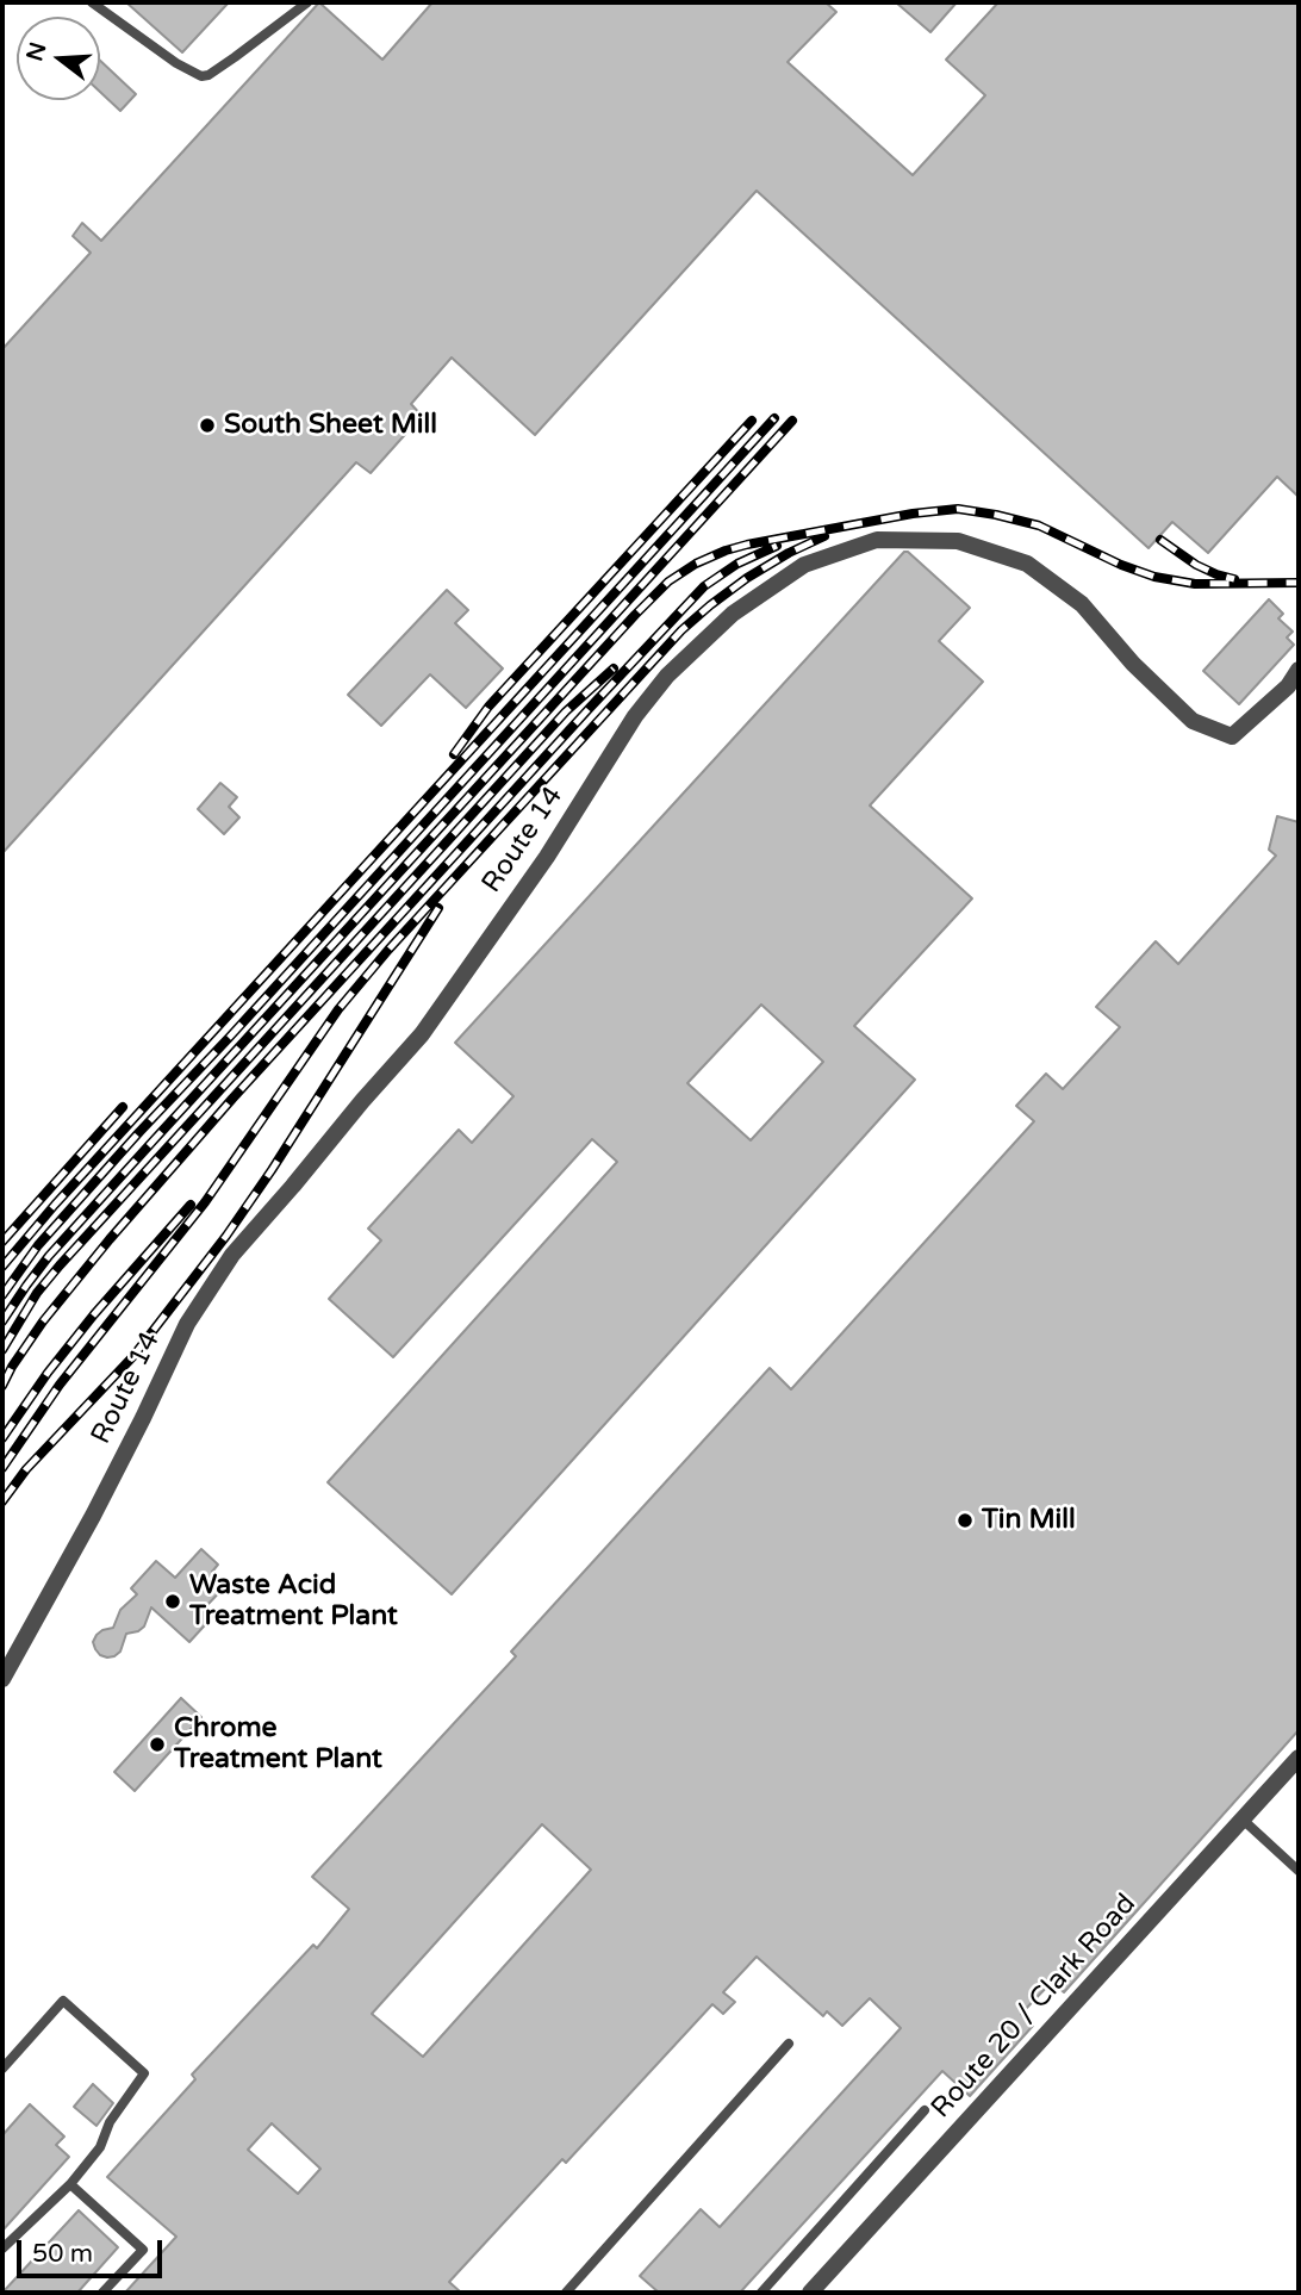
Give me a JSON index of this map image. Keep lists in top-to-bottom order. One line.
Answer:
{"streets":{"street":["Route 14","Route 20 / Clark Road"]},"places":["South Sheet Mill","Tin Mill","Waste Acid Treatment Plant","Chrome Treatment Plant"],"scale_bar":"50 m","north":"left"}
